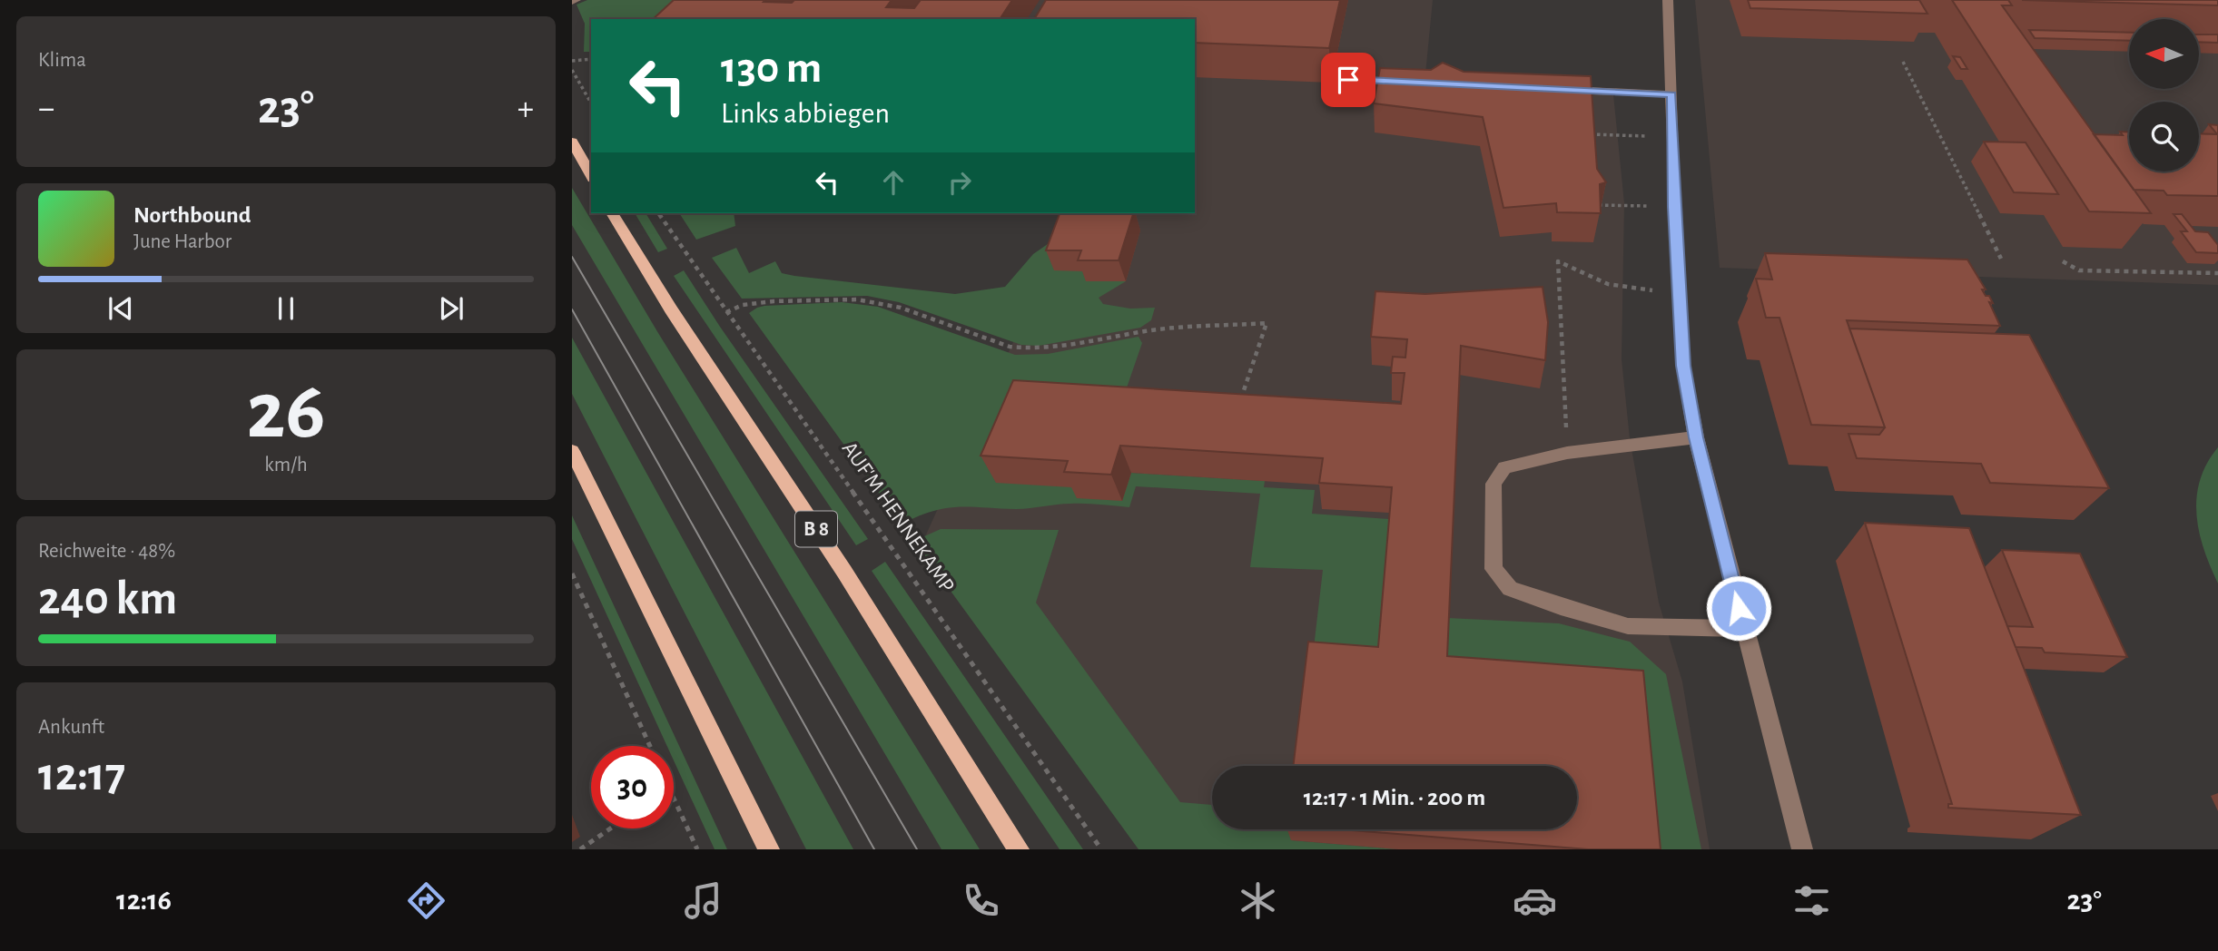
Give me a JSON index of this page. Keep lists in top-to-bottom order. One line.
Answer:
{"streets":{"main road":["B 8"],"path":["AUF'M HENNEKAMP"]},"north":"left","page":{"tile":["Klima",["26","km/h"],["Reichweite · 48%","240 km"],["Ankunft","12:17"]],"turn":["130 m","Links abbiegen"],"heat":["−","23°","+"],"song":["Northbound","June Harbor"],"limit":"30","trip":"12:17 · 1 Min. · 200 m","tabs":["12:16","23°"]}}
